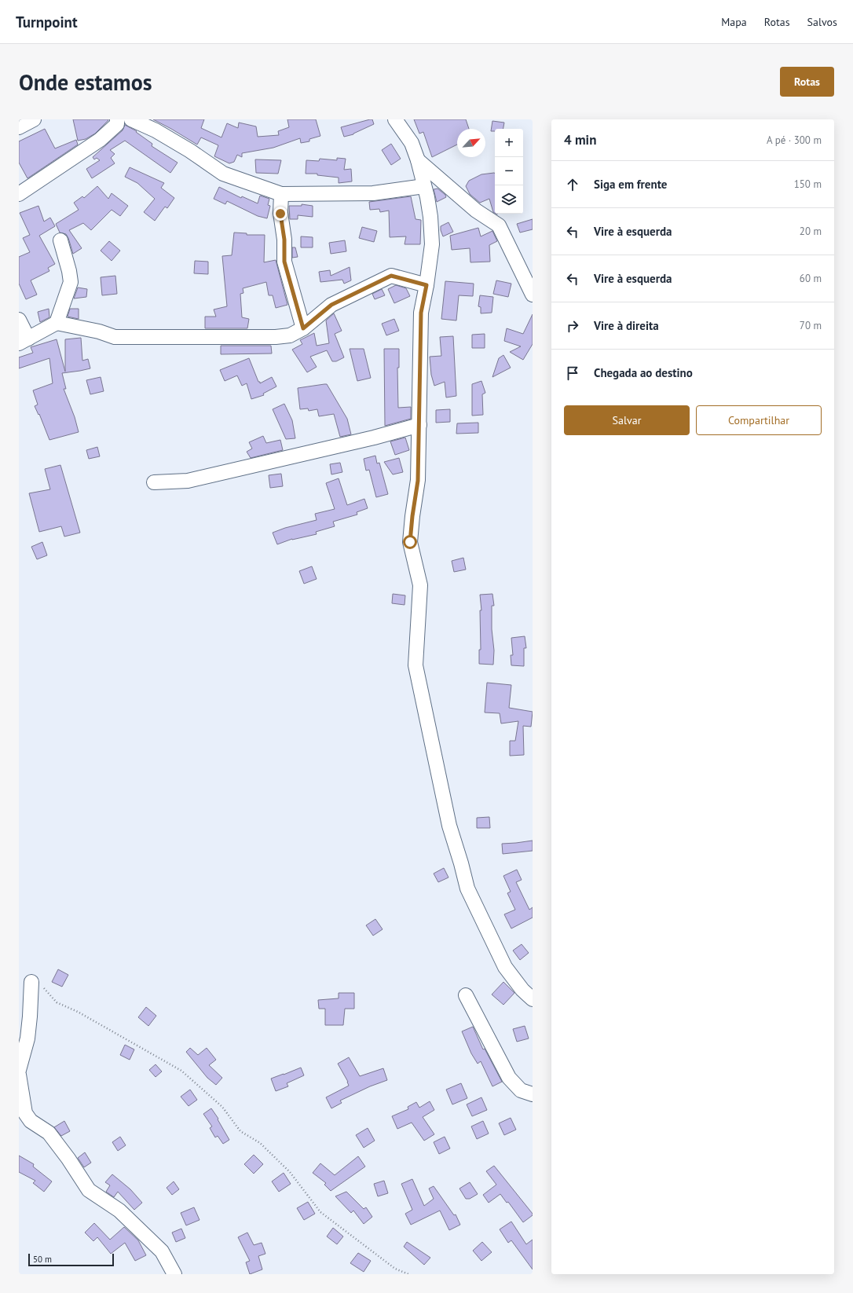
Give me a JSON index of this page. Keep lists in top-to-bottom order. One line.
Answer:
{"scale_bar":"50 m","north":"top right","page":{"header":"Turnpoint","nav":["Mapa","Rotas","Salvos"],"buttons":["Rotas",["Salvar","Compartilhar"]],"title":"Onde estamos","heading":["4 min","A pé · 300 m"],"map_buttons":["+","−"],"list":[["Siga em frente","150 m"],["Vire à esquerda","20 m"],["Vire à esquerda","60 m"],["Vire à direita","70 m"],"Chegada ao destino"],"scale":"50 m"}}
